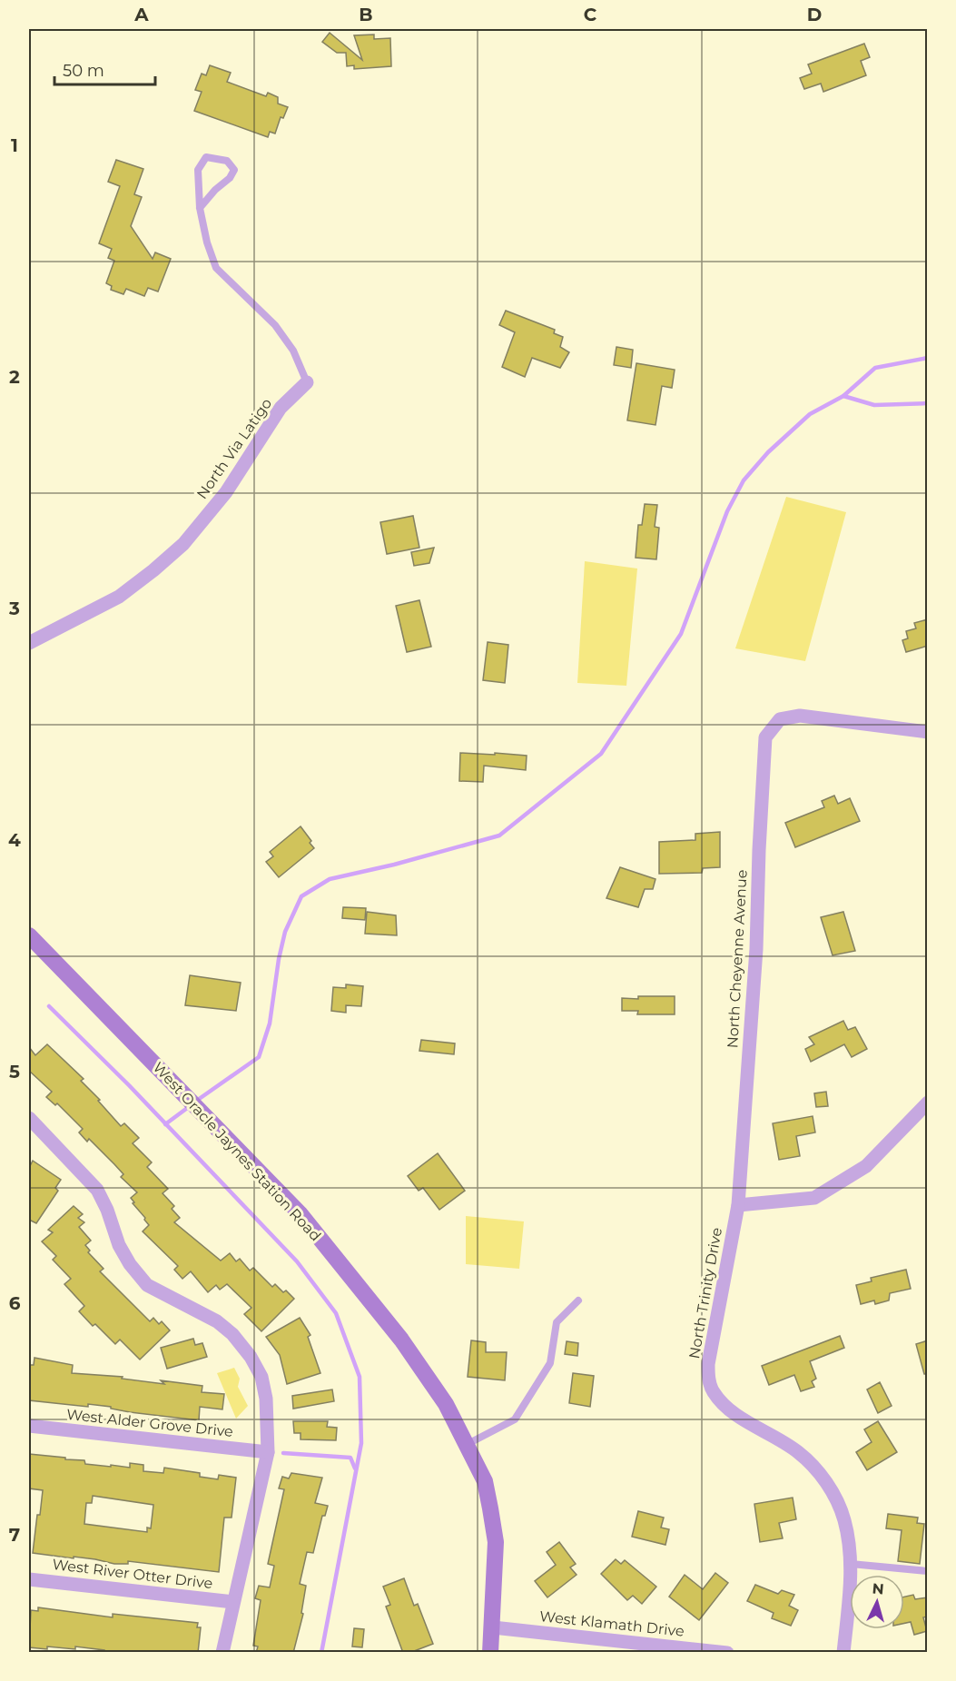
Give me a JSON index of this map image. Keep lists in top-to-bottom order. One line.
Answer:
{"streets":{"street":["North Via Latigo","North Cheyenne Avenue","West Oracle Jaynes Station Road","North Trinity Drive","West Alder Grove Drive","West River Otter Drive","West Klamath Drive"]},"crossings":[["North Cheyenne Avenue","North Trinity Drive"],["West Oracle Jaynes Station Road","West Klamath Drive"]],"scale_bar":"50 m","north":"top","grid":{"columns":["A","B","C","D"],"rows":["1","2","3","4","5","6","7"]}}
